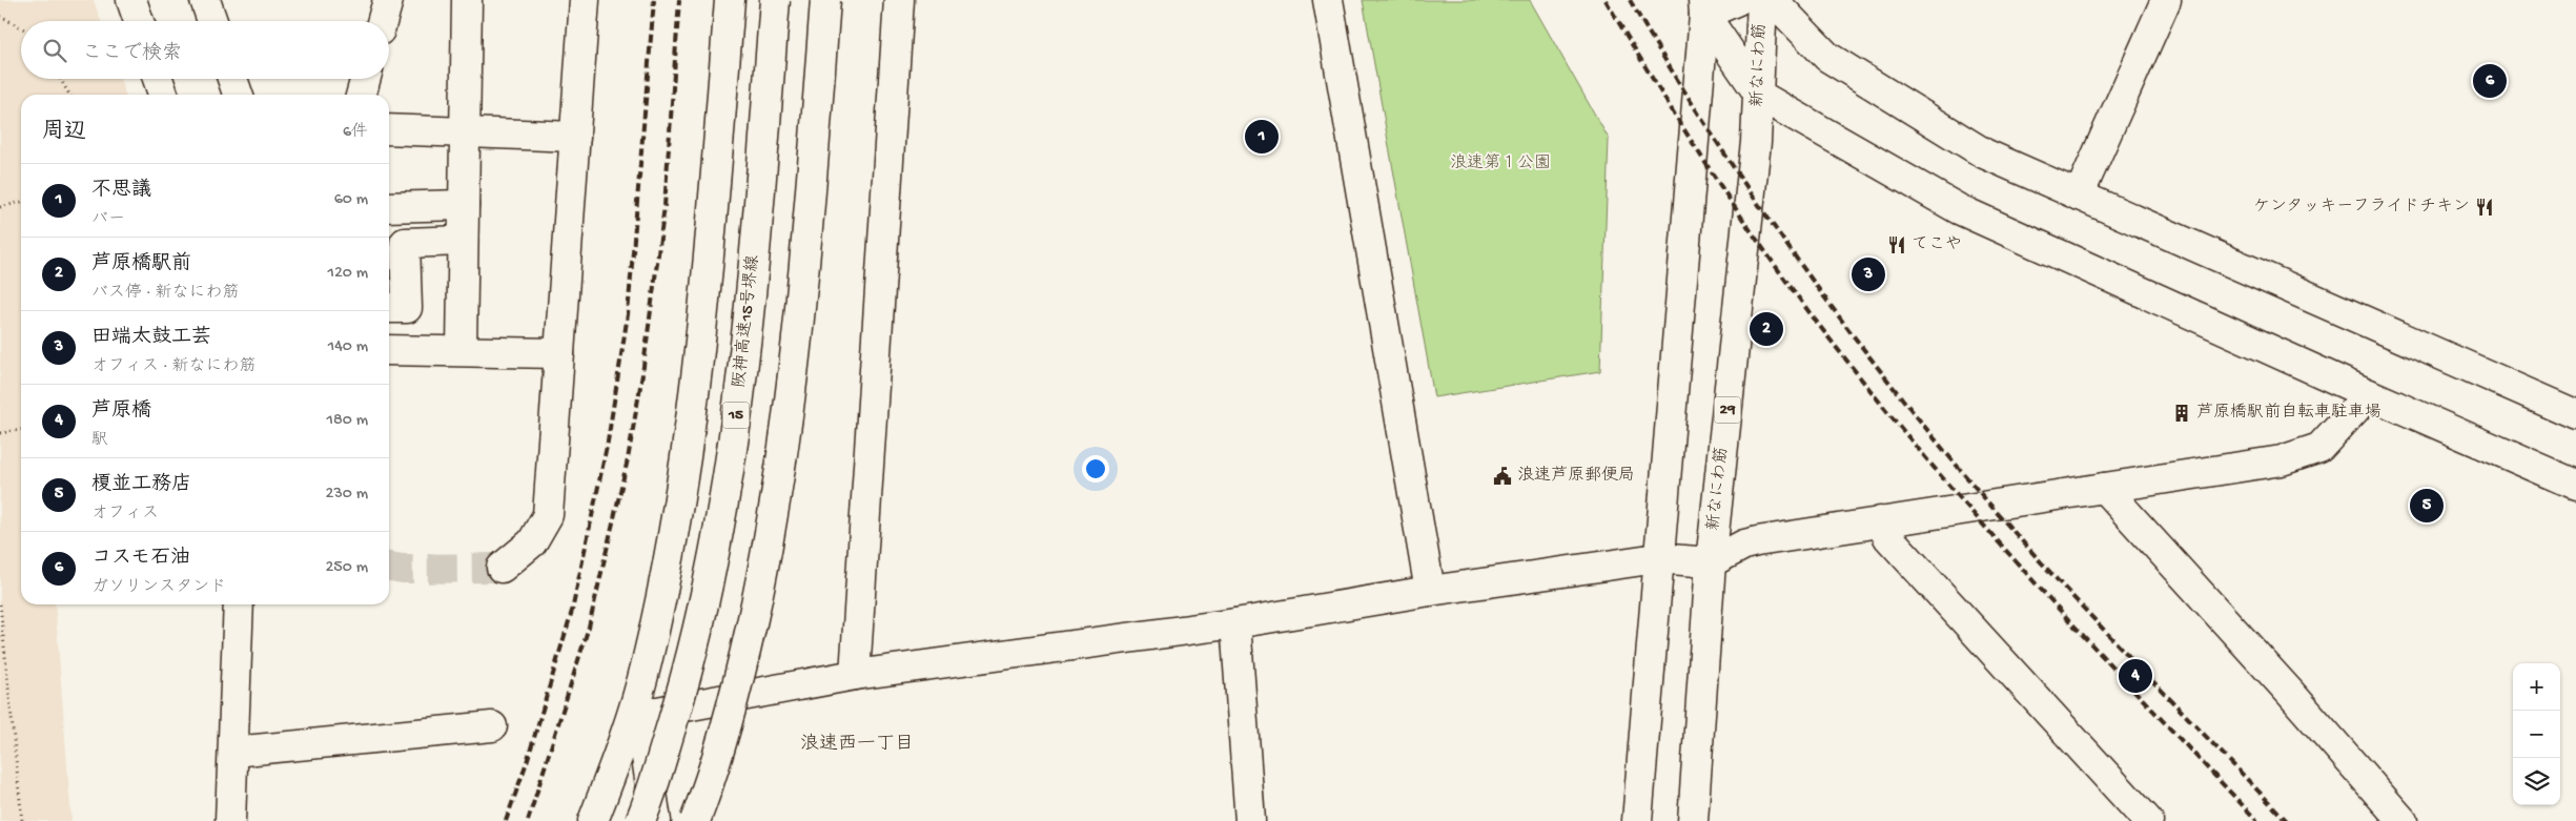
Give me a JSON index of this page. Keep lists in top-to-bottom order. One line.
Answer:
{"streets":{"main road":["新なにわ筋","阪神高速15号堺線","29","15"]},"districts":["浪速西一丁目"],"parks":["浪速第１公園"],"places":{"restaurant":["ケンタッキーフライドチキン","てこや"],"building":["芦原橋駅前自転車駐車場"],"public building":["浪速芦原郵便局"]},"page":{"search":"ここで検索","pins":["6","1","3","2","5","4"],"heading":["周辺","6件"],"list":[{"mark":"1","name":"不思議","note":"バー","value":"60 m"},{"mark":"2","name":"芦原橋駅前","note":"バス停 · 新なにわ筋","value":"120 m"},{"mark":"3","name":"田端太鼓工芸","note":"オフィス · 新なにわ筋","value":"140 m"},{"mark":"4","name":"芦原橋","note":"駅","value":"180 m"},{"mark":"5","name":"榎並工務店","note":"オフィス","value":"230 m"},{"mark":"6","name":"コスモ石油","note":"ガソリンスタンド","value":"250 m"}],"map_buttons":["+","−"]}}
